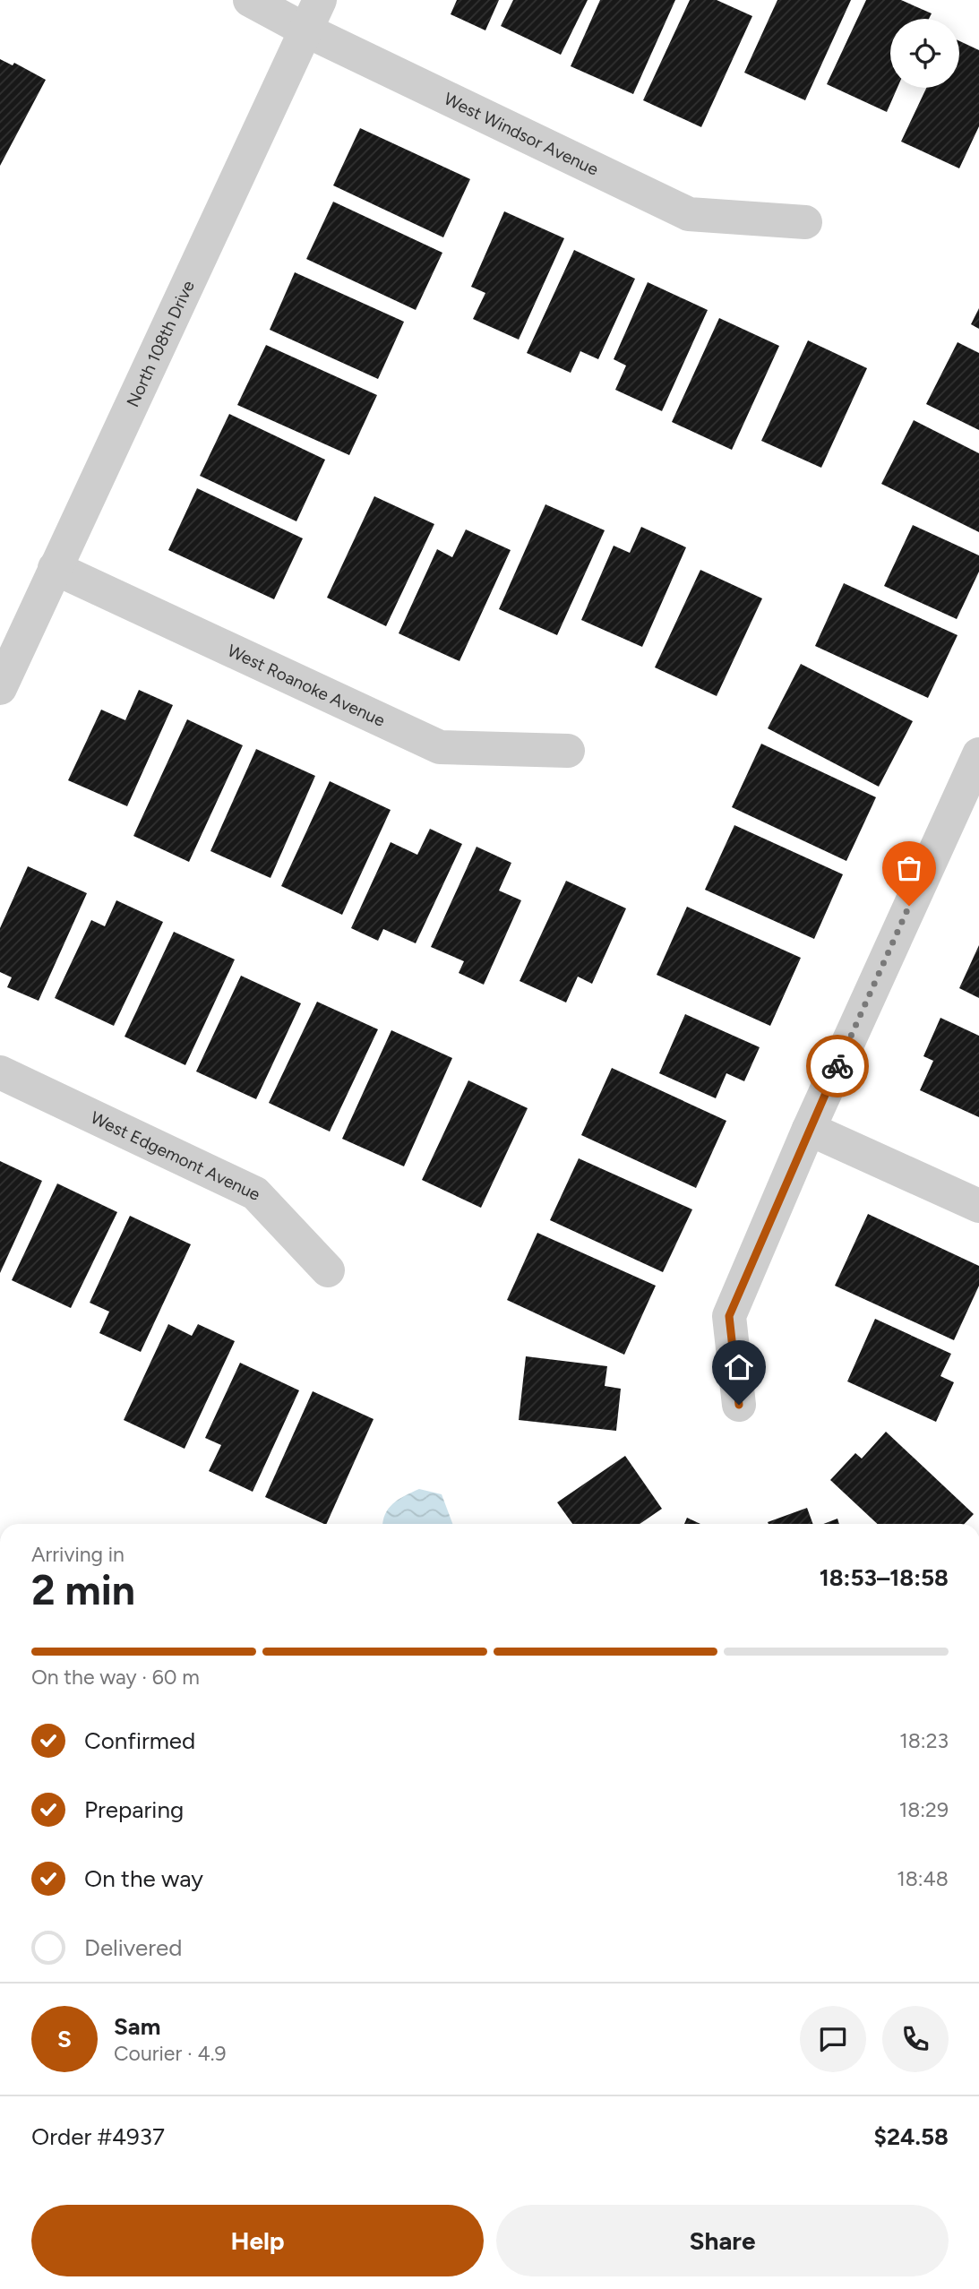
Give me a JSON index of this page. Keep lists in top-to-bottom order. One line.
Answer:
{"streets":{"street":["West Windsor Avenue","North 108th Drive","West Roanoke Avenue","West Edgemont Avenue"]},"crossings":[["West Windsor Avenue","North 108th Drive"],["North 108th Drive","West Roanoke Avenue"]],"page":{"heading":["2 min","Arriving in","18:53–18:58"],"panel":["Sam","Courier · 4.9","Order #4937","$24.58"],"bar":"On the way · 60 m","list":[["Confirmed","18:23"],["Preparing","18:29"],["On the way","18:48"],"Delivered"],"round":"S","buttons":["Help","Share"]}}
